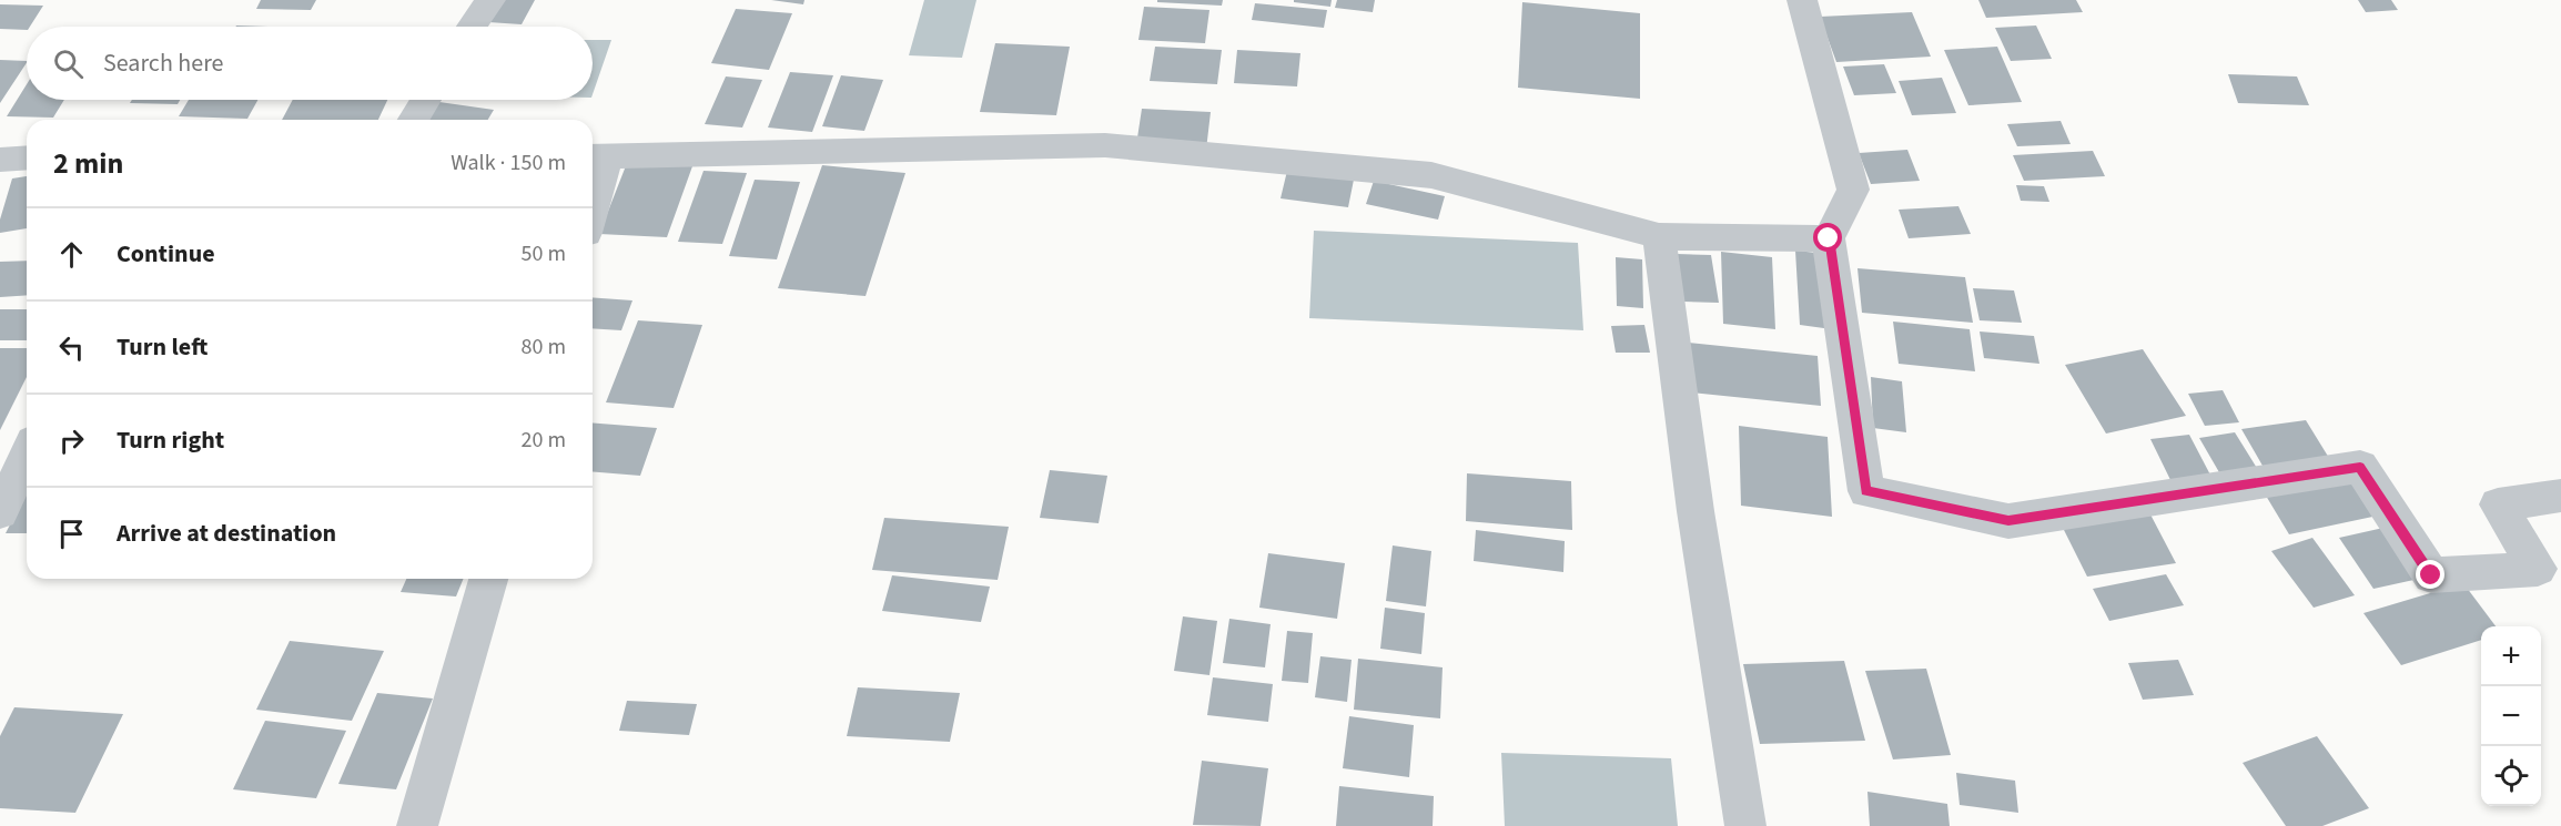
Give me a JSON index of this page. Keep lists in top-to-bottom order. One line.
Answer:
{"page":{"search":"Search here","heading":["2 min","Walk · 150 m"],"list":[["Continue","50 m"],["Turn left","80 m"],["Turn right","20 m"],"Arrive at destination"],"map_buttons":["+","−"]}}
